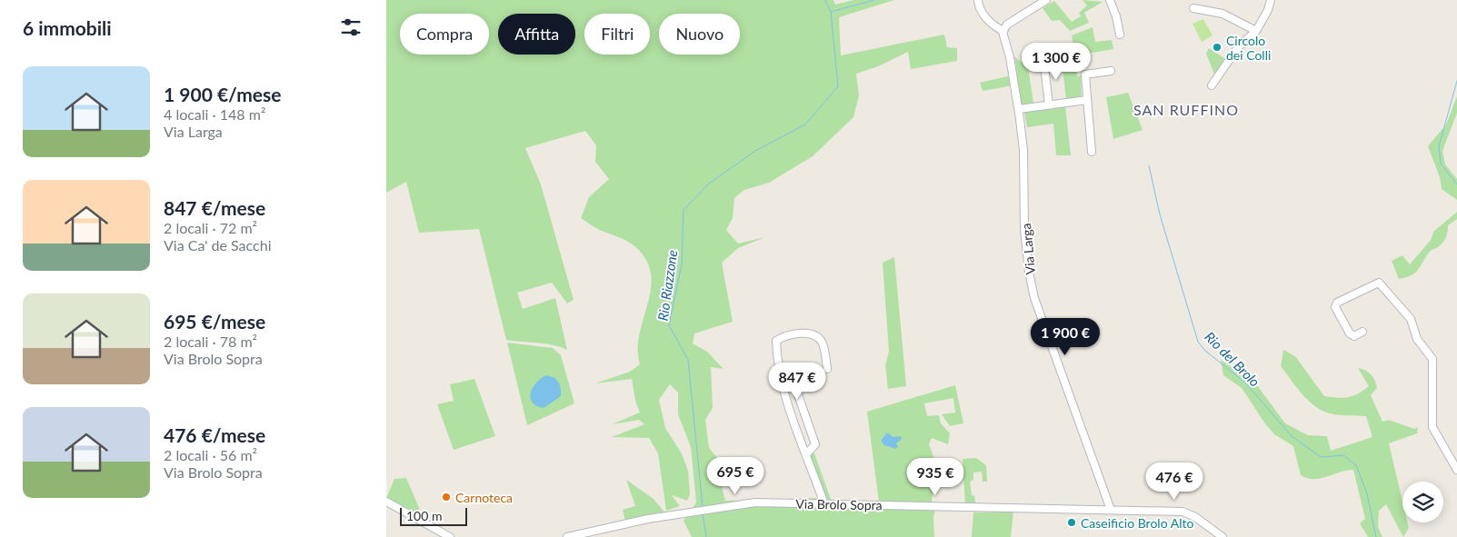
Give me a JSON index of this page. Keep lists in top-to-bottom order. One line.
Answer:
{"streets":{"street":["Via Larga","Via Brolo Sopra"]},"crossings":[["Via Larga","Via Brolo Sopra"]],"districts":["SAN RUFFINO"],"water":["Rio Riazzone","Rio del Brolo"],"places":["Circolo dei Colli","Carnoteca","Caseificio Brolo Alto"],"scale_bar":"100 m","page":{"heading":"6 immobili","chip":["Compra","Affitta","Filtri","Nuovo"],"price":["1 300 €","1 900 €","847 €","695 €","935 €","476 €"],"list":[{"name":"1 900 €/mese","note":"4 locali · 148 m² · Via Larga"},{"name":"847 €/mese","note":"2 locali · 72 m² · Via Ca' de Sacchi"},{"name":"695 €/mese","note":"2 locali · 78 m² · Via Brolo Sopra"},{"name":"476 €/mese","note":"2 locali · 56 m² · Via Brolo Sopra"}],"scale":"100 m"}}
